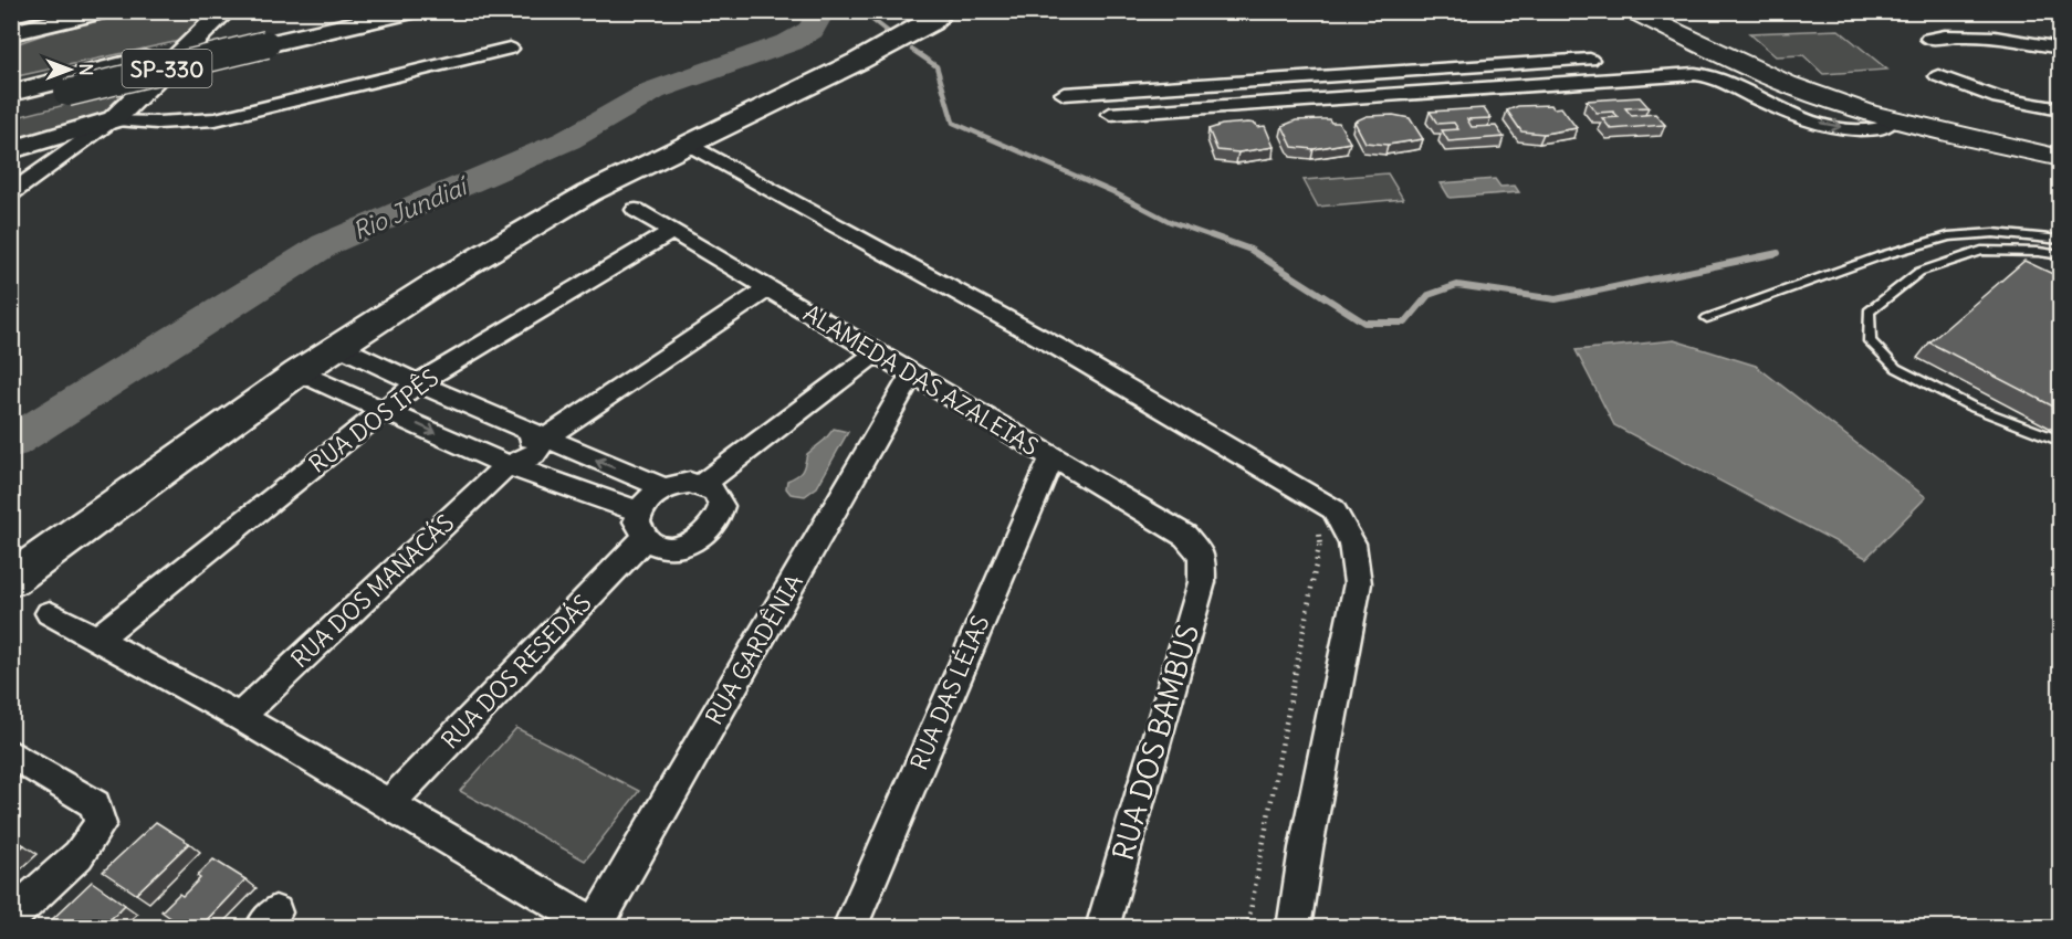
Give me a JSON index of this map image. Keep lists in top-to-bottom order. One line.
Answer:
{"streets":{"main road":["SP-330"],"street":["ALAMEDA DAS AZALEIAS","RUA DOS IPÊS","RUA DOS MANACÁS","RUA GARDÊNIA","RUA DOS RESEDÁS","RUA DAS LÉIAS","RUA DOS BAMBUS"]},"crossings":[["ALAMEDA DAS AZALEIAS","RUA DOS IPÊS"],["ALAMEDA DAS AZALEIAS","RUA DOS MANACÁS"],["ALAMEDA DAS AZALEIAS","RUA GARDÊNIA"],["ALAMEDA DAS AZALEIAS","RUA DAS LÉIAS"],["ALAMEDA DAS AZALEIAS","RUA DOS BAMBUS"]],"water":["Rio Jundiaí"],"north":"right"}
